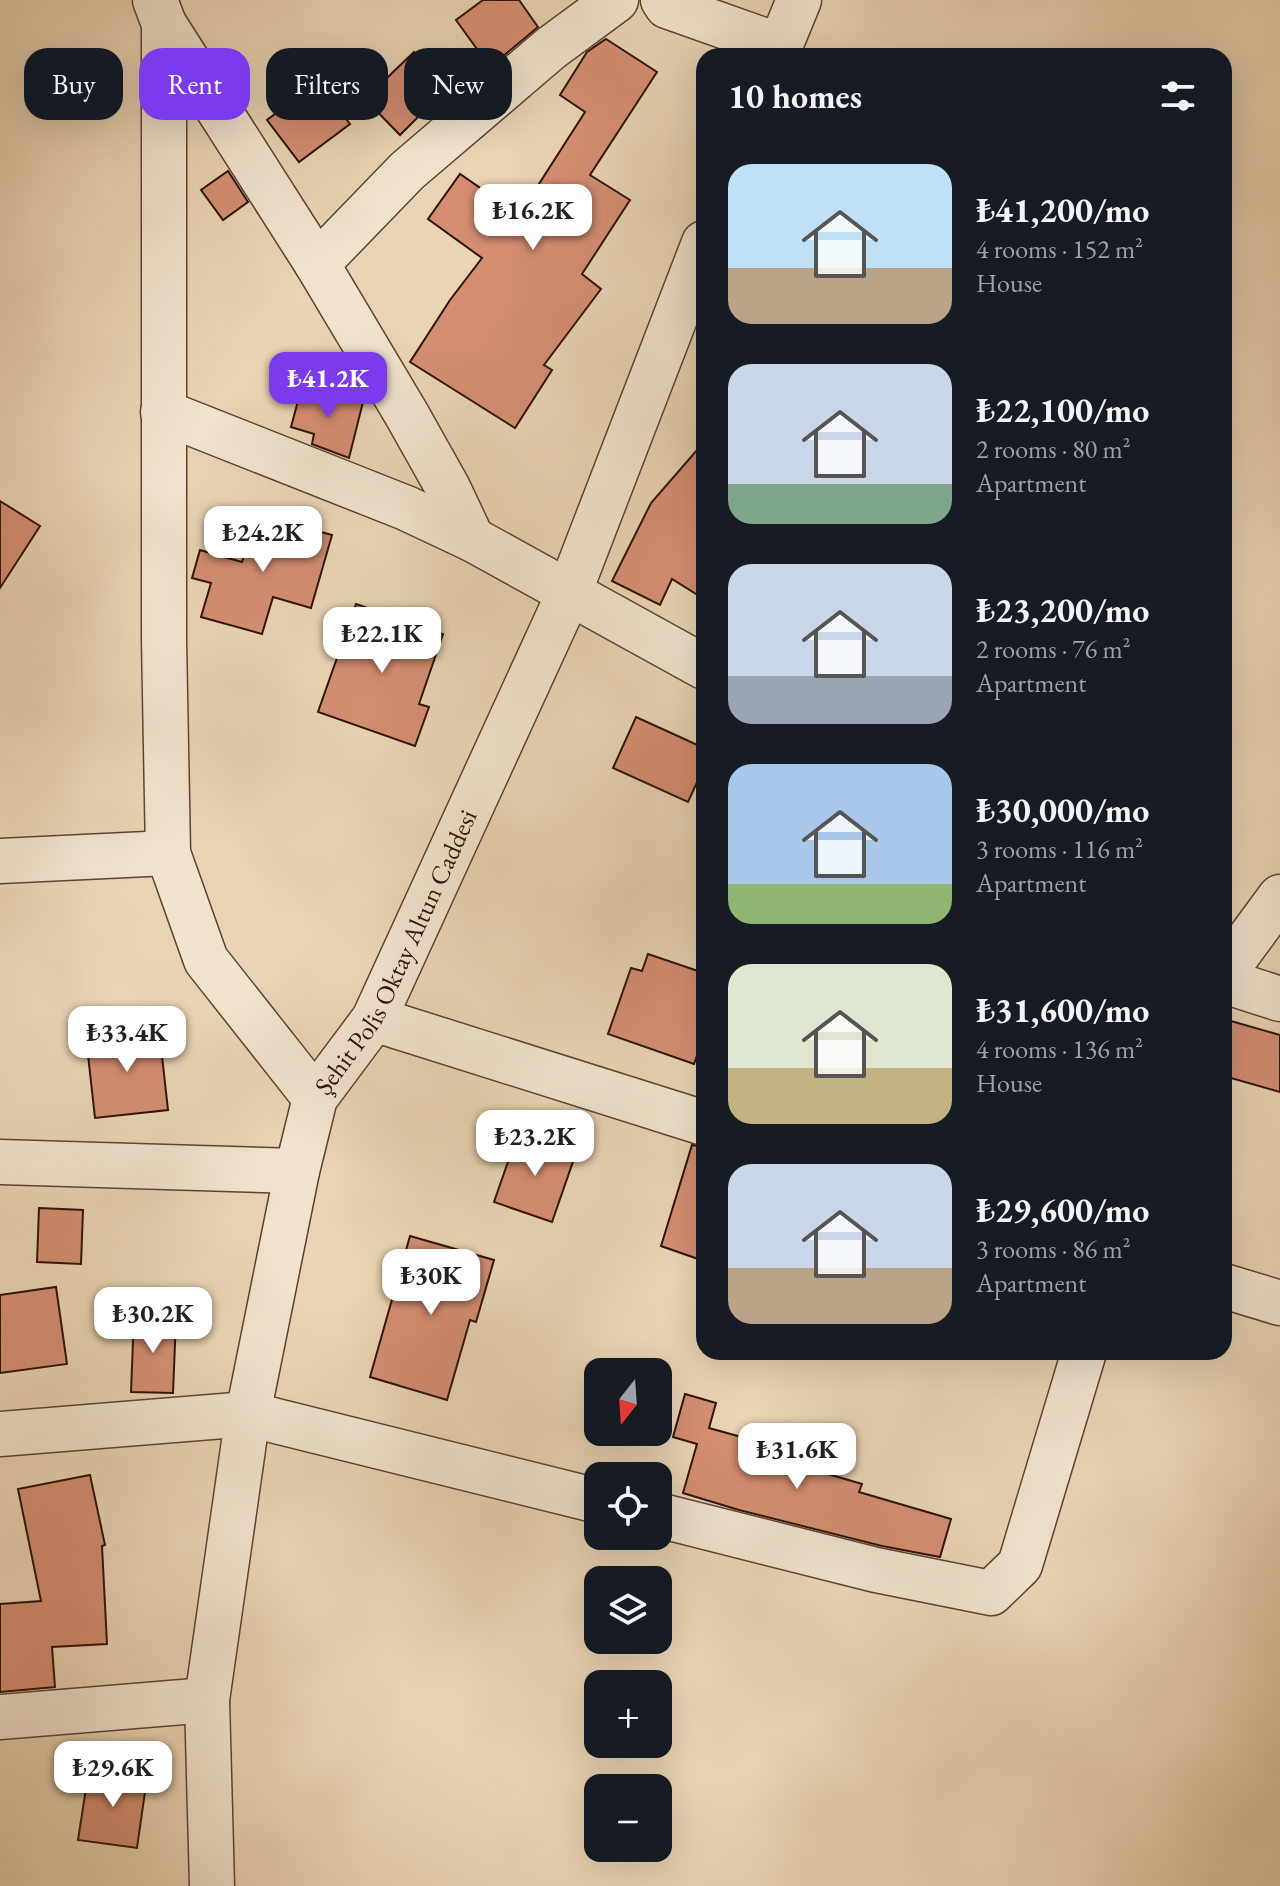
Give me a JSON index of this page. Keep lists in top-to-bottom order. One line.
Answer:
{"streets":{"street":["Şehit Polis Oktay Altun Caddesi"]},"north":"bottom","page":{"chip":["Buy","Rent","Filters","New"],"heading":"10 homes","list":[{"name":"₺41,200/mo","note":"4 rooms · 152 m² · House"},{"name":"₺22,100/mo","note":"2 rooms · 80 m² · Apartment"},{"name":"₺23,200/mo","note":"2 rooms · 76 m² · Apartment"},{"name":"₺30,000/mo","note":"3 rooms · 116 m² · Apartment"},{"name":"₺31,600/mo","note":"4 rooms · 136 m² · House"},{"name":"₺29,600/mo","note":"3 rooms · 86 m² · Apartment"}],"price":["₺16.2K","₺41.2K","₺24.2K","₺22.1K","₺33.4K","₺23.2K","₺30K","₺30.2K","₺31.6K","₺29.6K"],"map_buttons":["+","−"]}}
